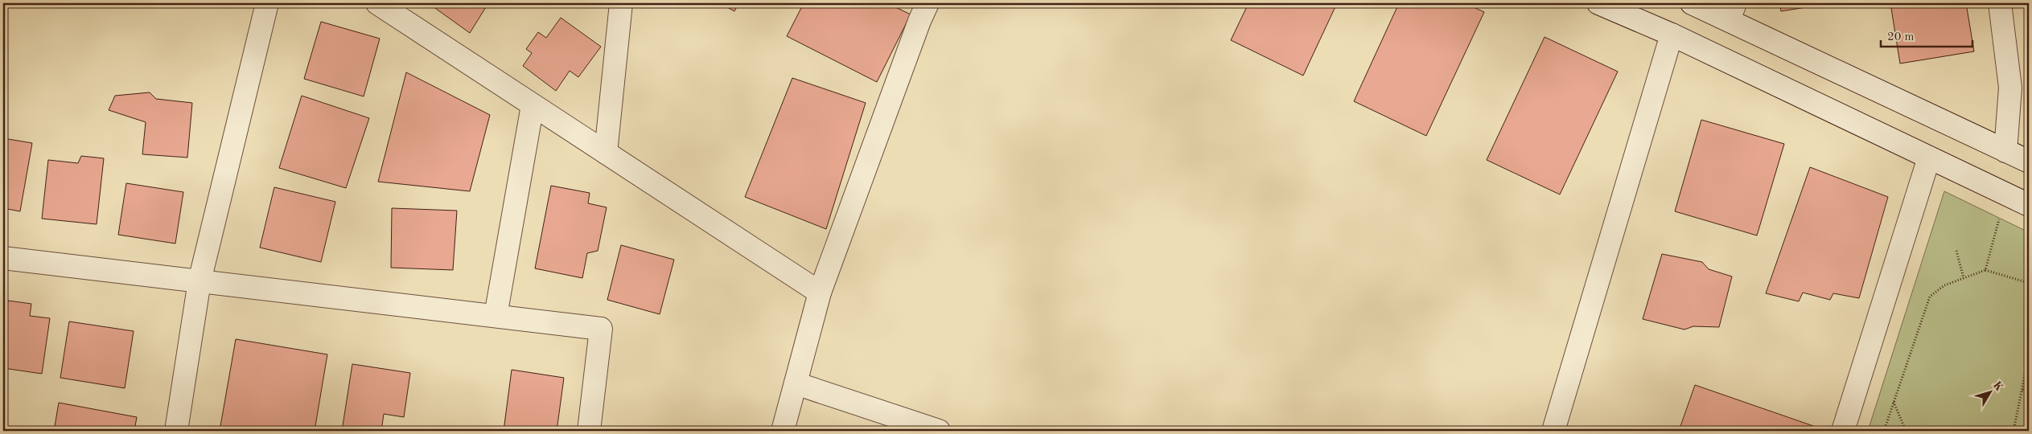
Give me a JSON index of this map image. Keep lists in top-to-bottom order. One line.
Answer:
{"scale_bar":"20 m","north":"top right"}
